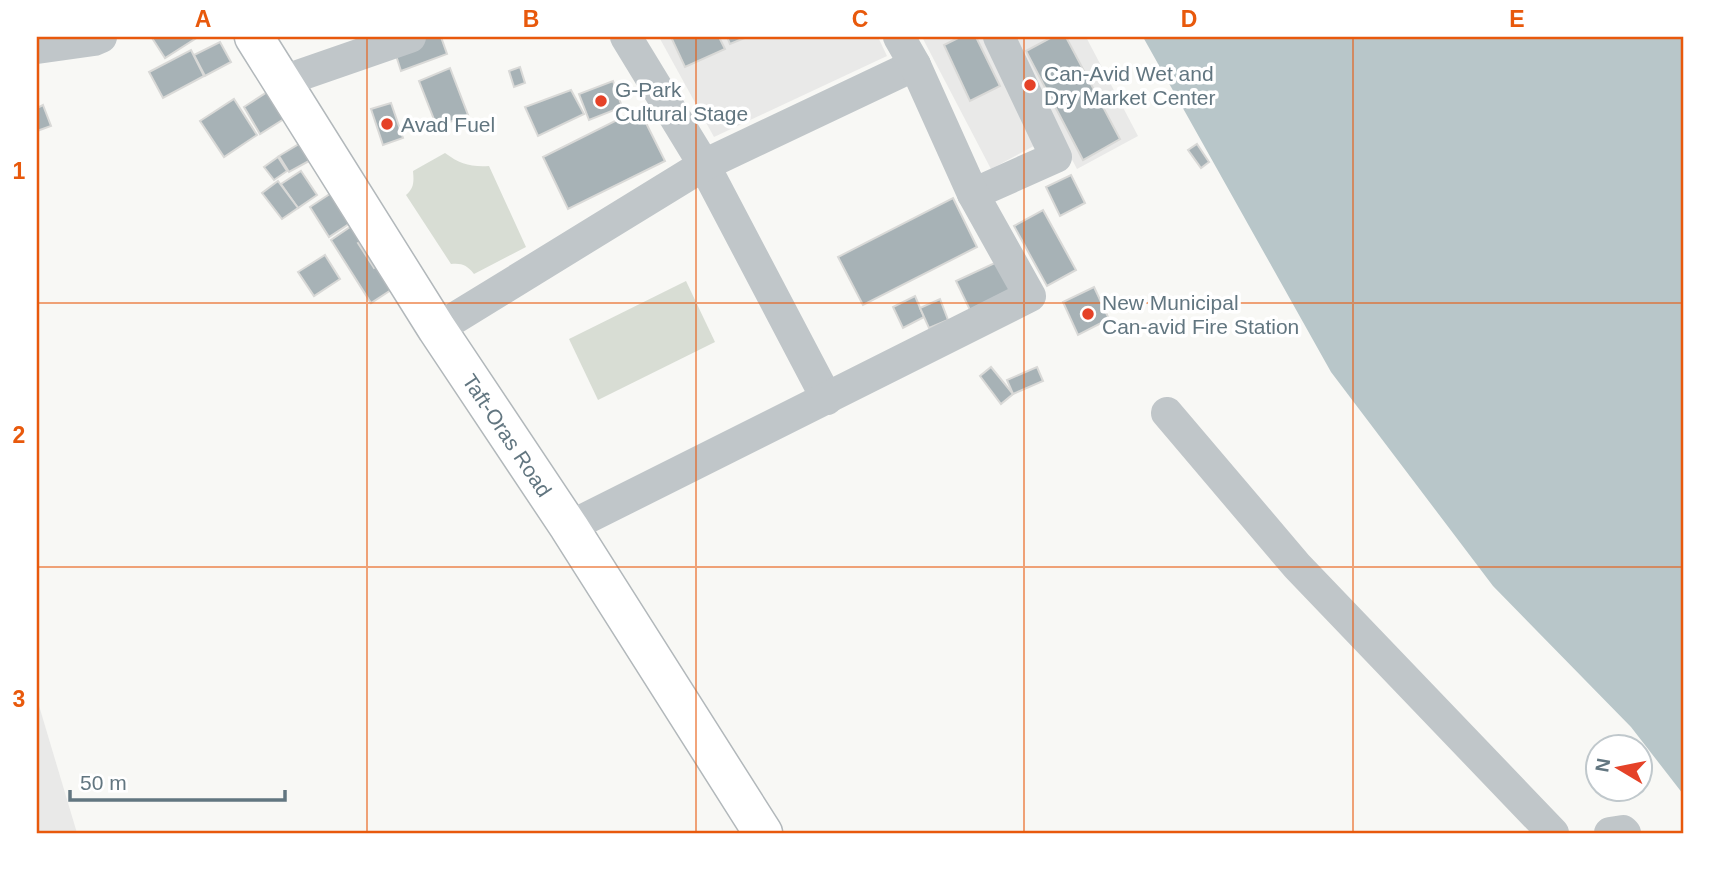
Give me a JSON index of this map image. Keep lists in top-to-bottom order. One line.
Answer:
{"streets":{"main road":["Taft-Oras Road"]},"places":["Can-Avid Wet and Dry Market Center","G-Park Cultural Stage","Avad Fuel","New Municipal Can-avid Fire Station"],"scale_bar":"50 m","north":"left","grid":{"columns":["A","B","C","D","E"],"rows":["1","2","3"]}}
